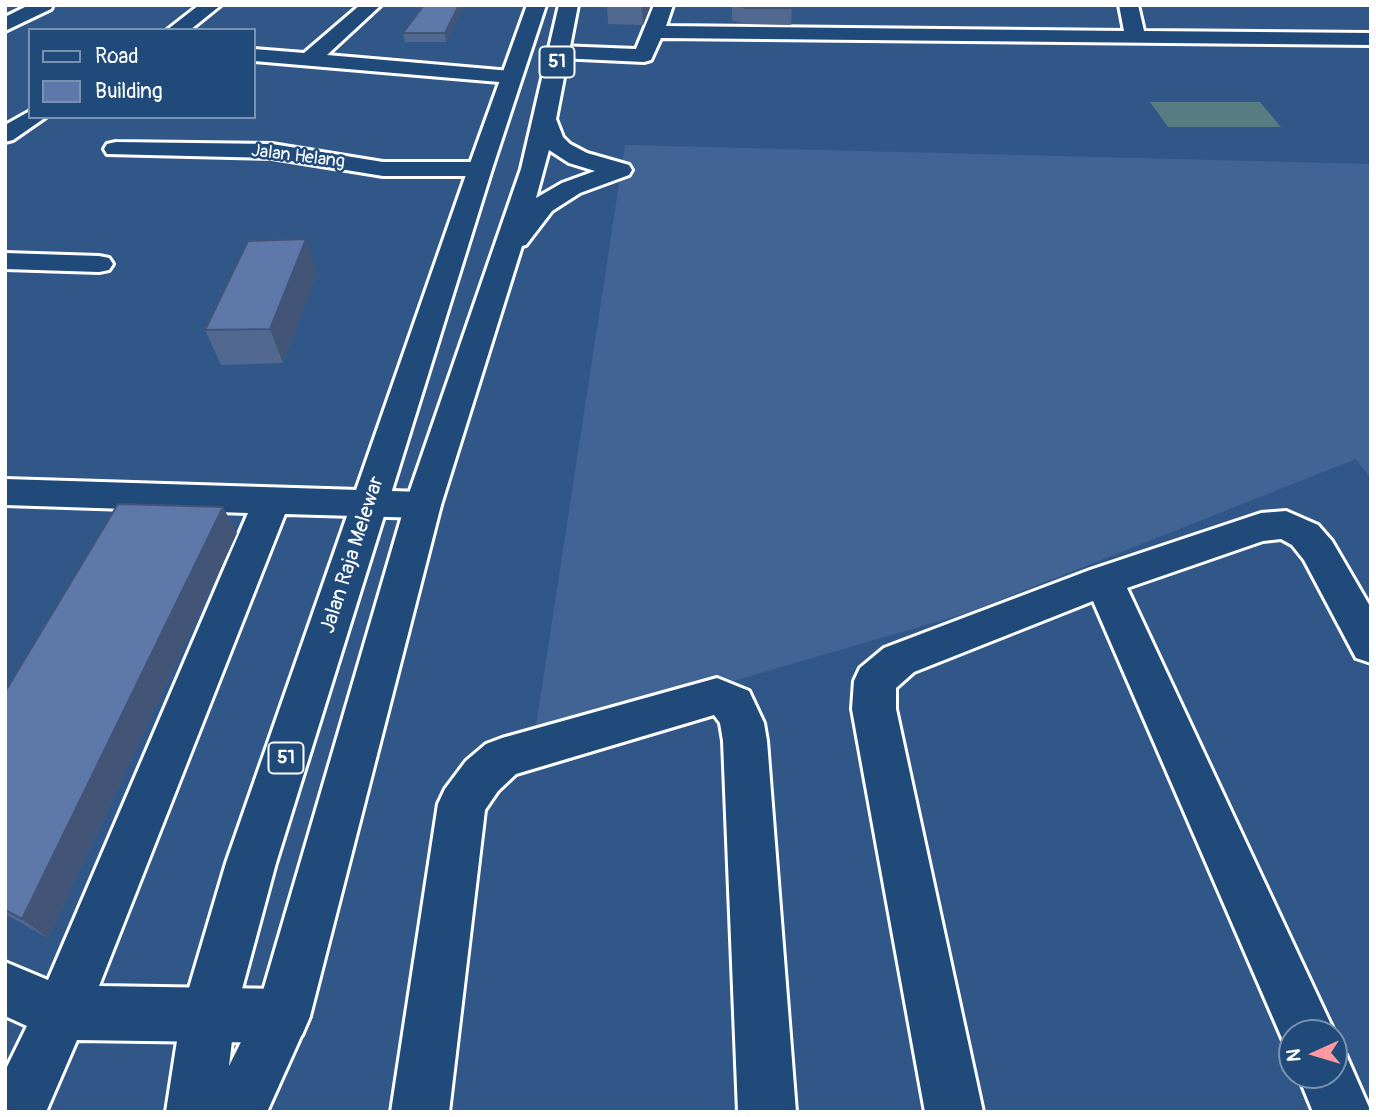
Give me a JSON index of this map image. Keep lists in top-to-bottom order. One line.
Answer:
{"streets":{"main road":["51","Jalan Helang","Jalan Raja Melewar"]},"crossings":[["Jalan Helang","Jalan Raja Melewar"]],"legend":["Road","Building"],"north":"left"}
